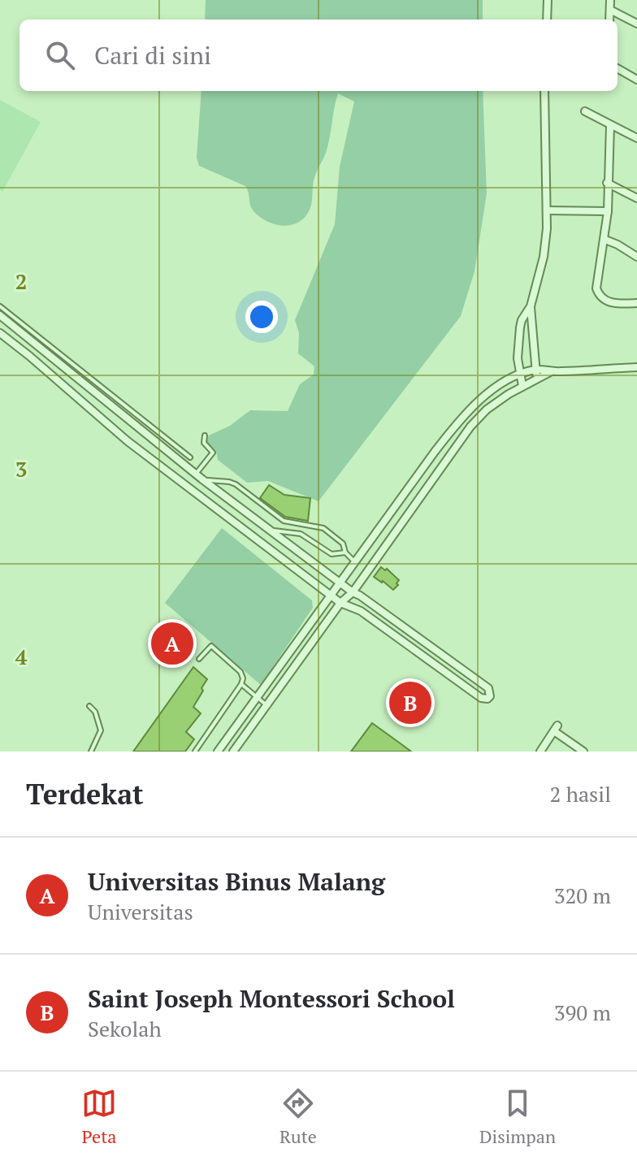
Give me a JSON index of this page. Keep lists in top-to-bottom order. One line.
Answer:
{"page":{"search":"Cari di sini","pins":["A","B"],"heading":["Terdekat","2 hasil"],"list":[{"mark":"A","name":"Universitas Binus Malang","note":"Universitas","value":"320 m"},{"mark":"B","name":"Saint Joseph Montessori School","note":"Sekolah","value":"390 m"}],"nav":["Peta","Rute","Disimpan"]},"grid":{"rows":["2","3","4"]}}
